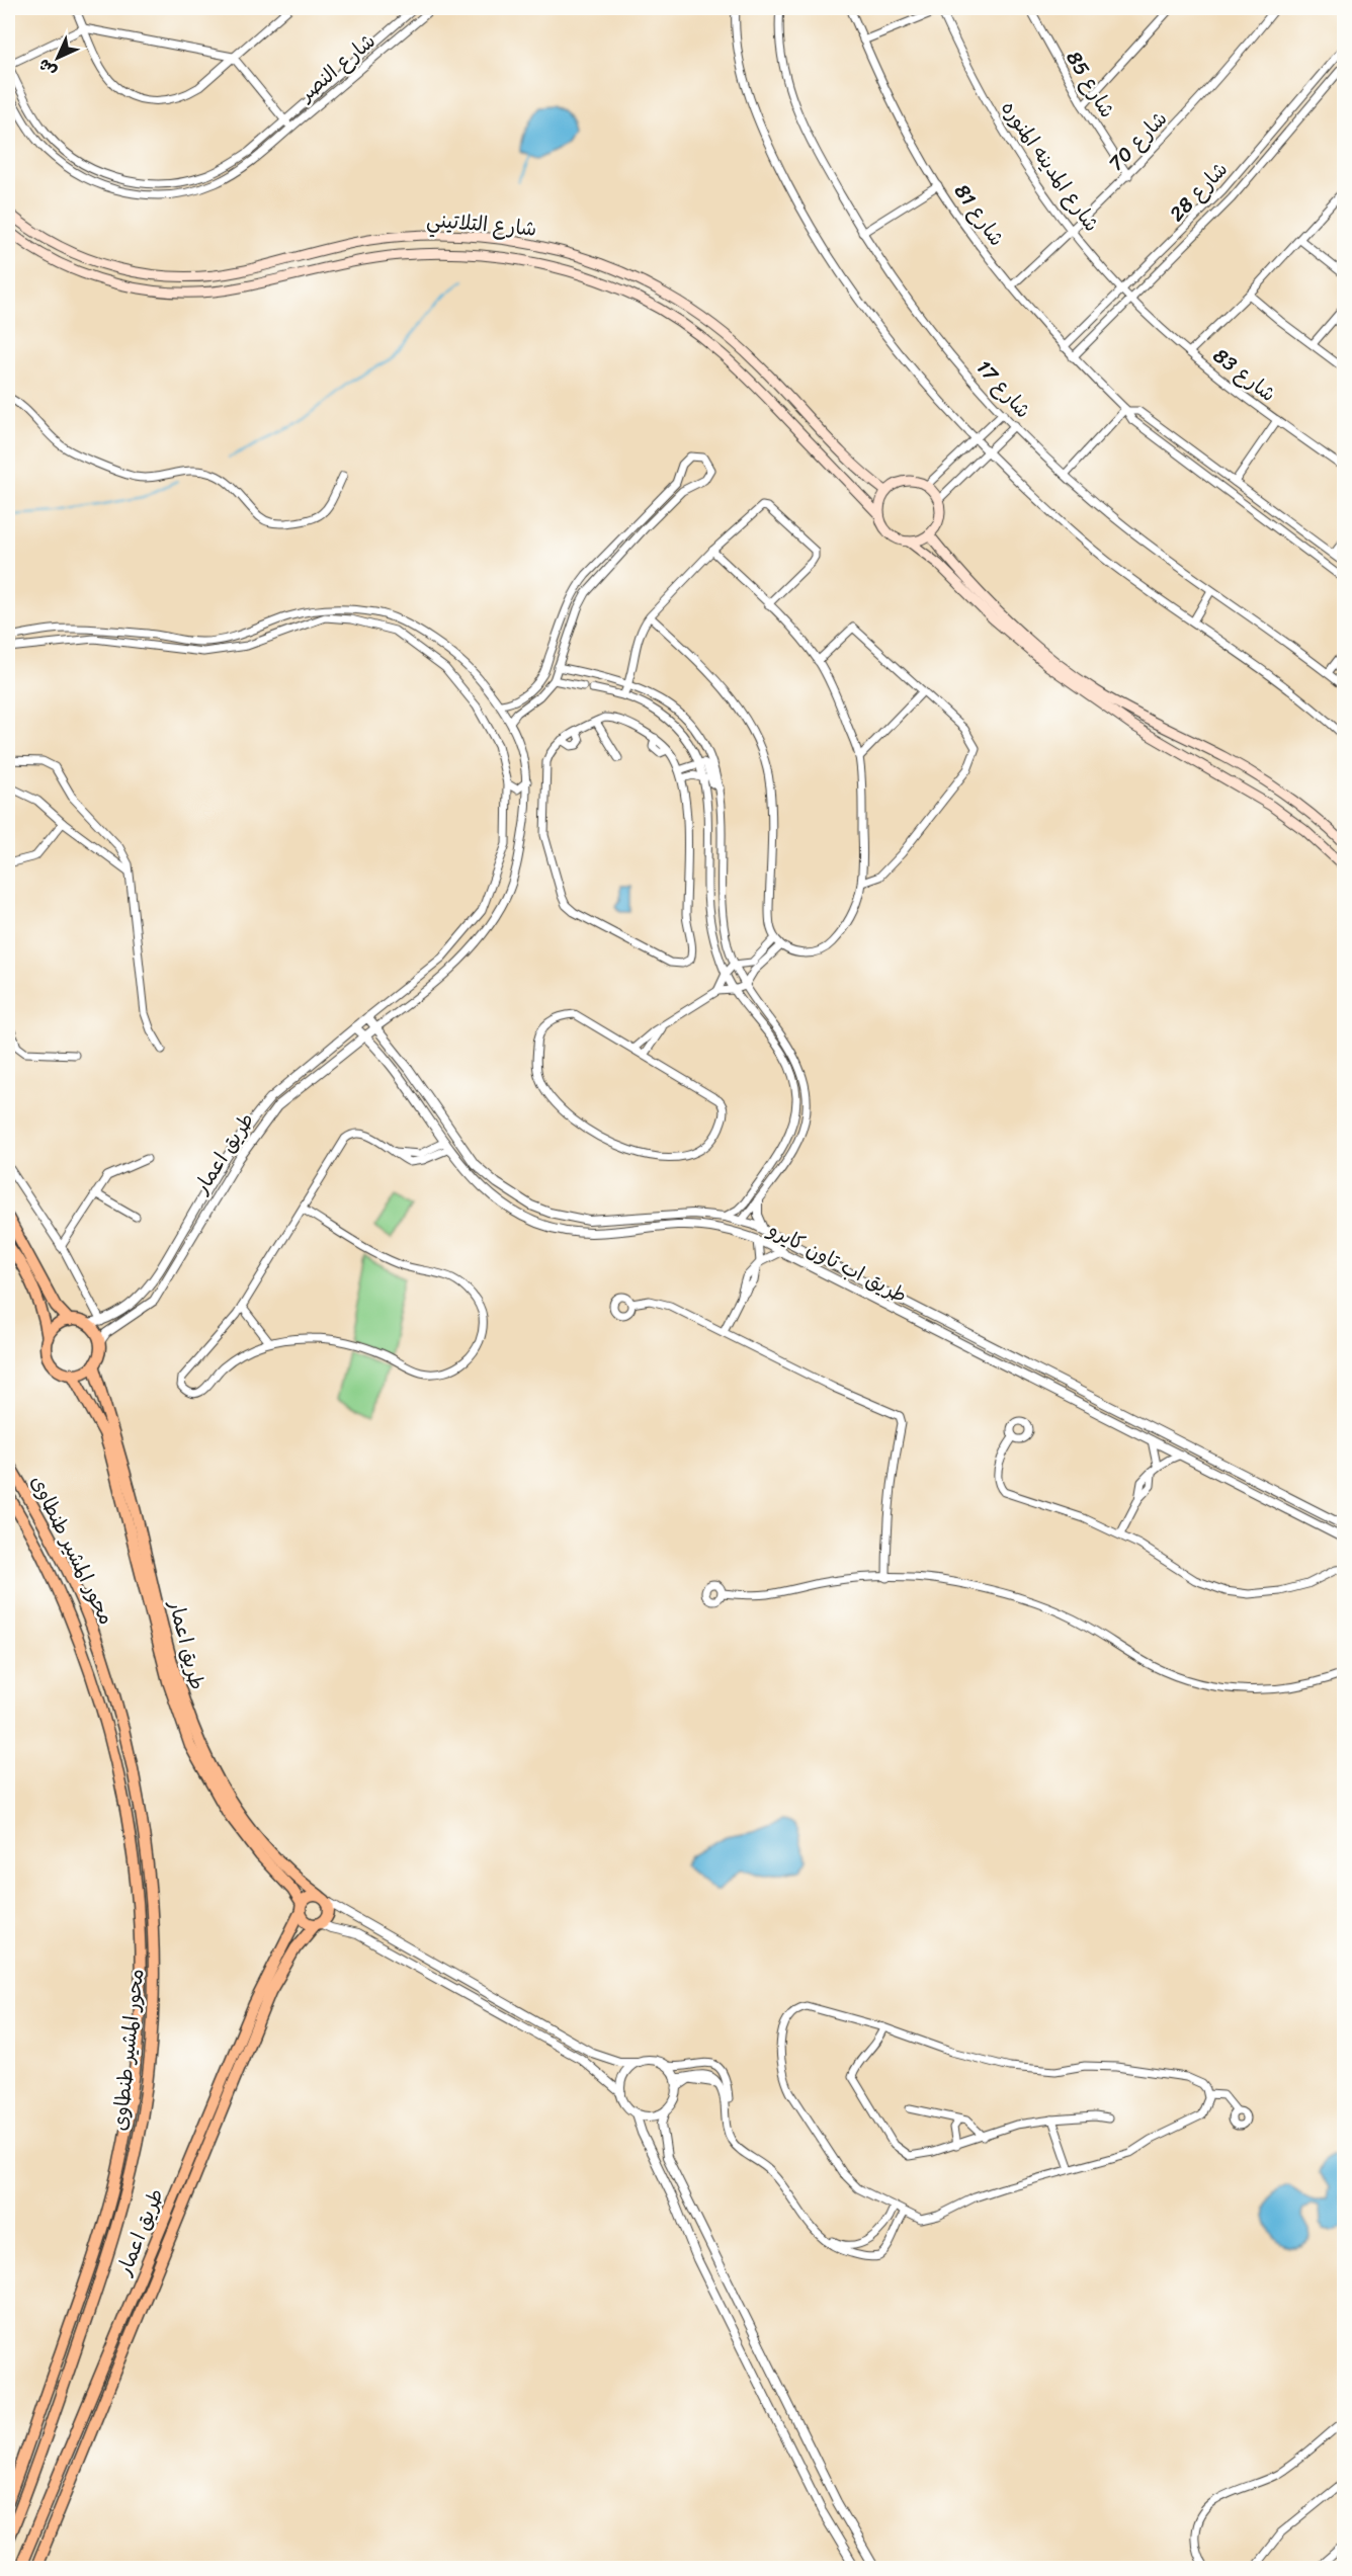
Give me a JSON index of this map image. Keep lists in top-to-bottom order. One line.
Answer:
{"streets":{"main road":["شارع التلاتيني","طريق اعمار","محور المشير طنطاوى"],"street":["شارع النصر","شارع 85","شارع 70","شارع المدينه المنوره","شارع 28","شارع 81","شارع 83","شارع 17","طريق اب تاون كايرو"]},"crossings":[["شارع 85","شارع 70"],["شارع 70","شارع المدينه المنوره"],["شارع 70","شارع 81"],["شارع المدينه المنوره","شارع 28"],["شارع المدينه المنوره","شارع 83"],["شارع 28","شارع 81"],["شارع 28","شارع 83"],["طريق اعمار","طريق اب تاون كايرو"]],"north":"bottom left"}
